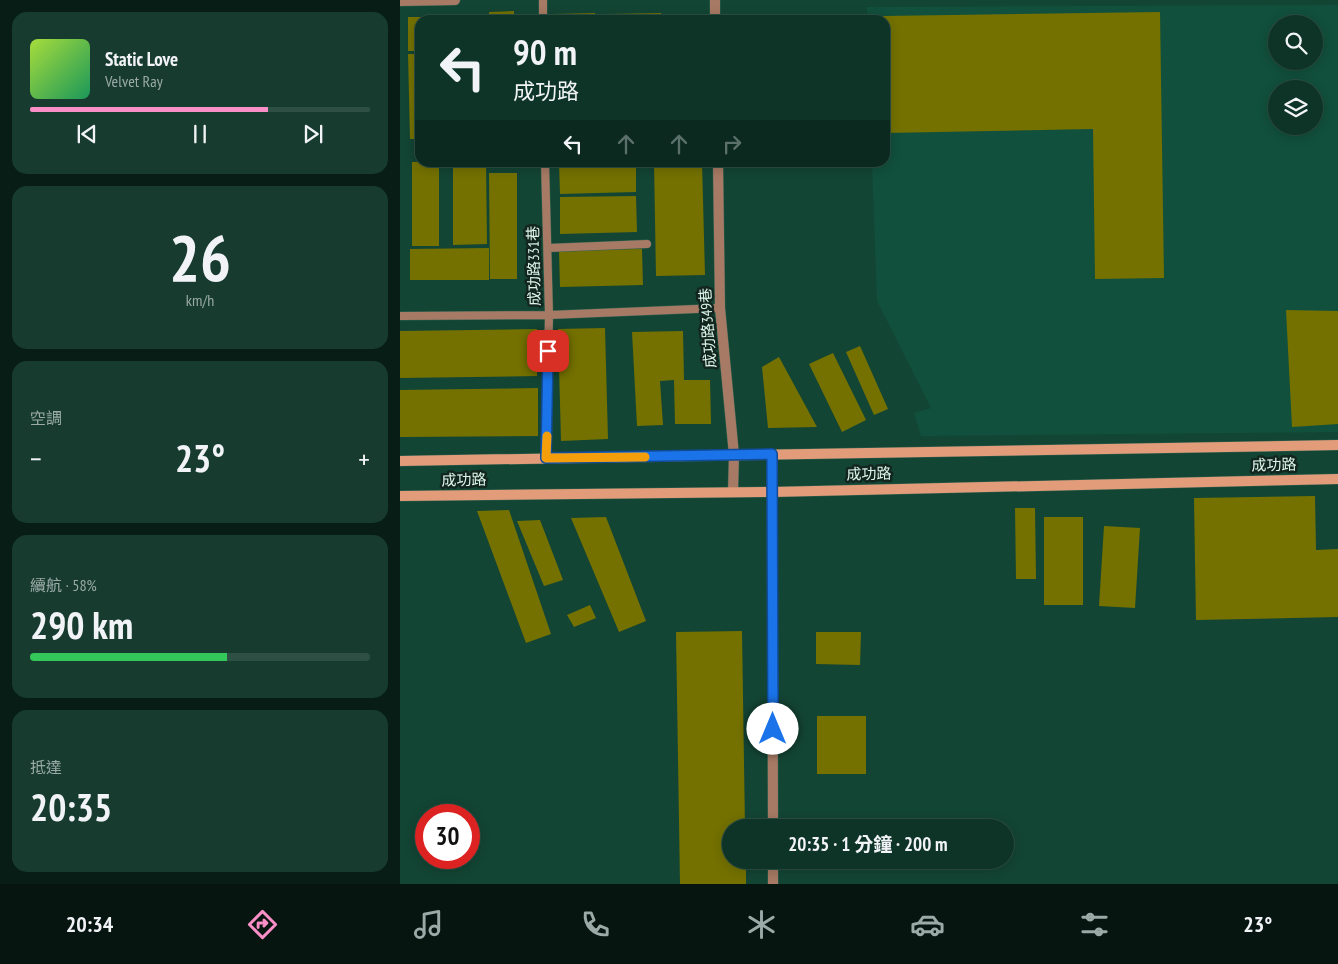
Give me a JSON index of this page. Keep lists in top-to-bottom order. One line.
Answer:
{"streets":{"main road":["成功路"],"street":["成功路349巷"],"lane":["成功路331巷"]},"crossings":[["成功路331巷","成功路"],["成功路349巷","成功路"]],"page":{"turn":["90 m","成功路"],"song":["Static Love","Velvet Ray"],"tile":[["26","km/h"],"空調",["續航 · 58%","290 km"],["抵達","20:35"]],"heat":["−","23°","+"],"limit":"30","trip":"20:35 · 1 分鐘 · 200 m","tabs":["20:34","23°"]}}
